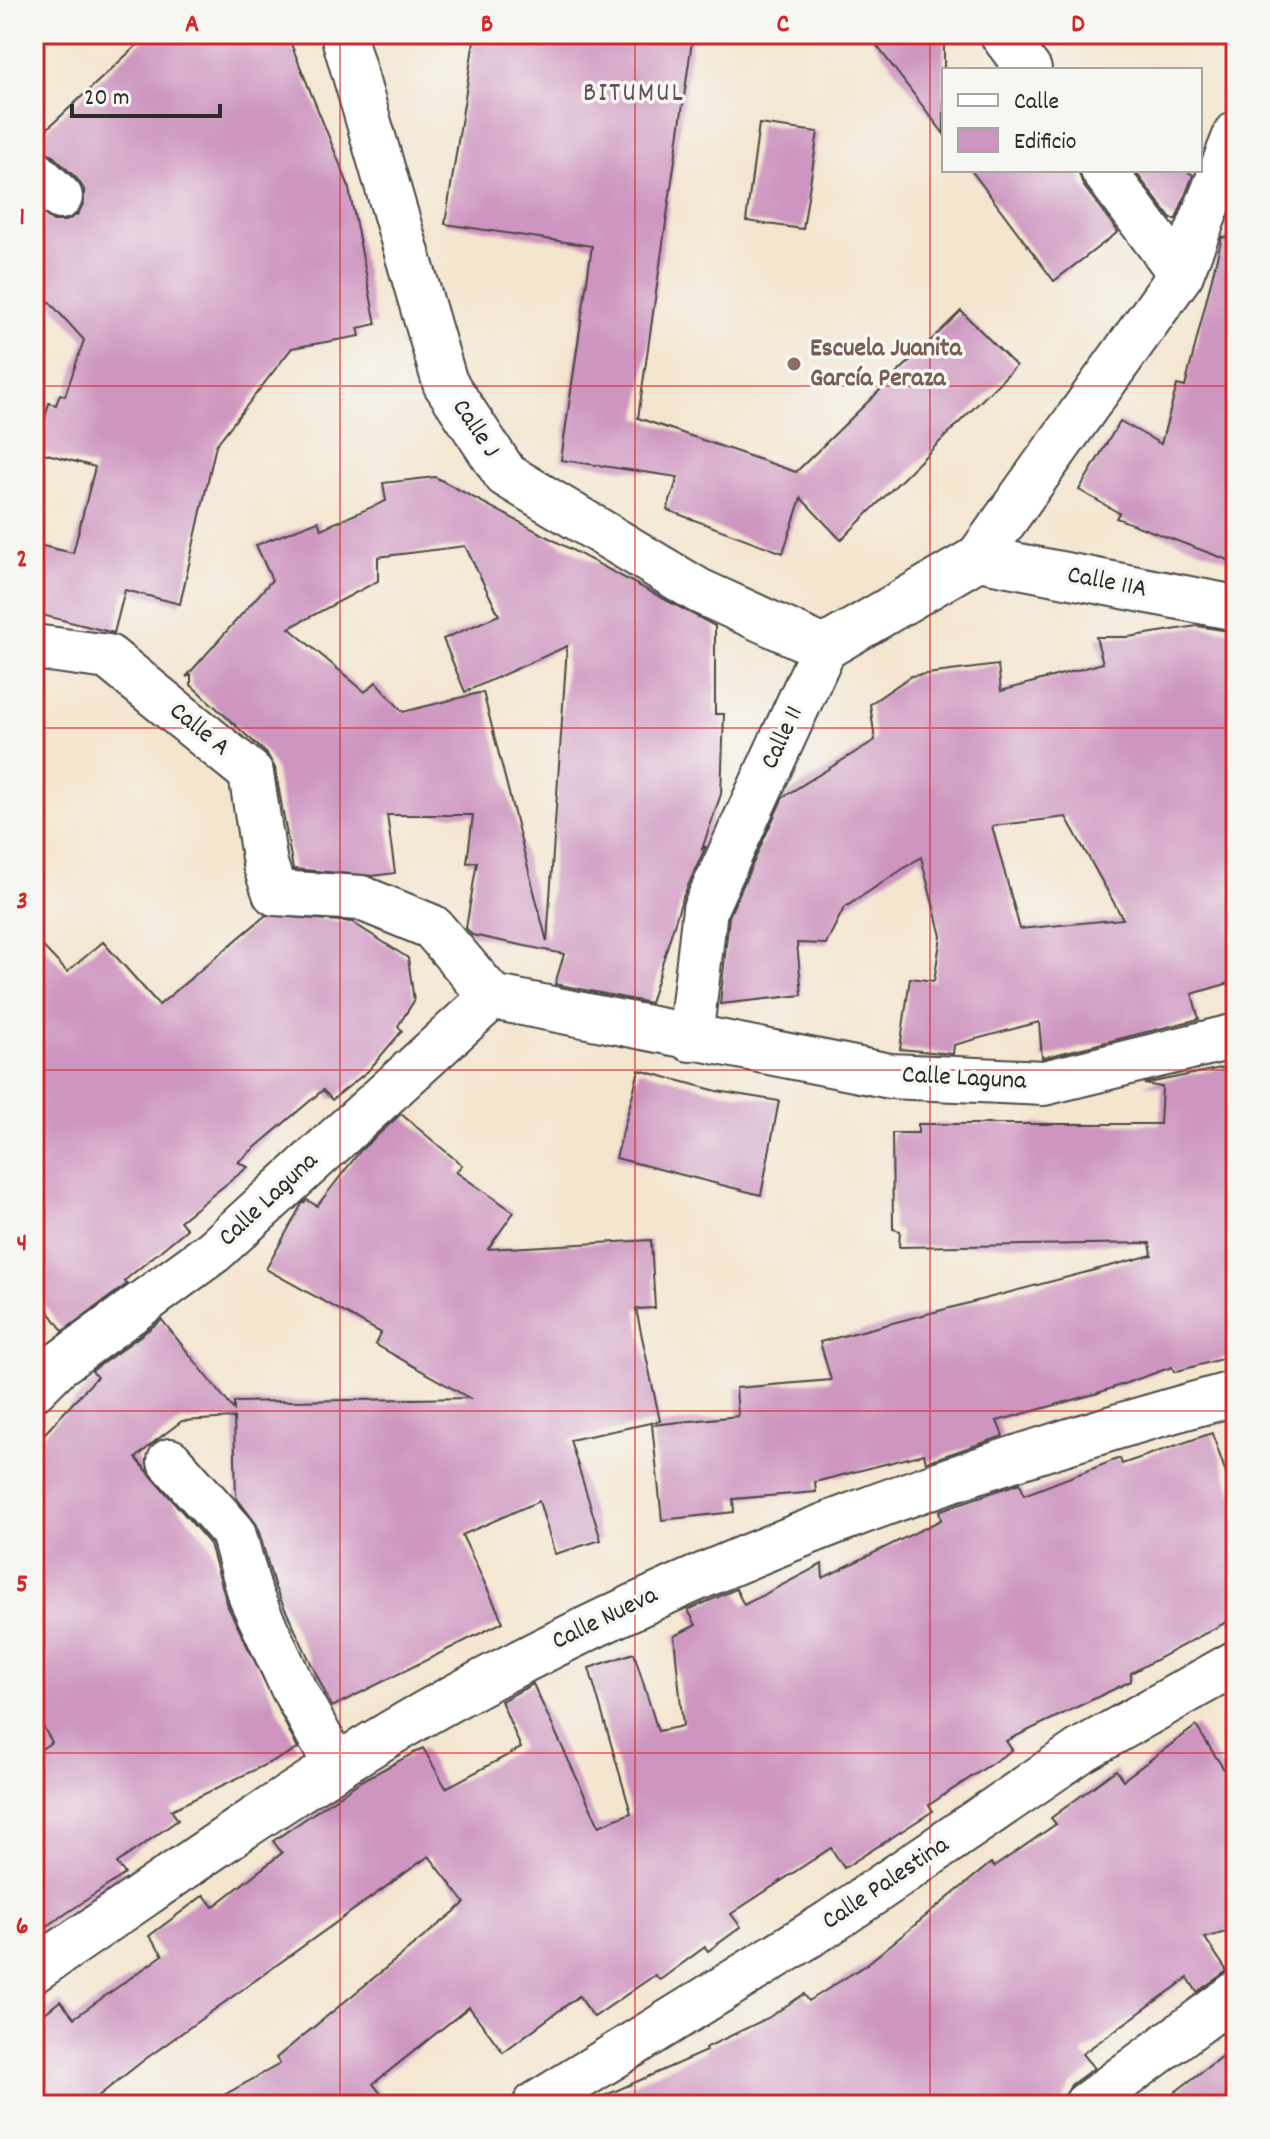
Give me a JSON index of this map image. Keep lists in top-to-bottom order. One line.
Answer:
{"streets":{"street":["Calle J","Calle 11A","Calle A","Calle 11","Calle Laguna","Calle Nueva","Calle Palestina"]},"crossings":[["Calle J","Calle 11"],["Calle A","Calle Laguna"],["Calle 11","Calle Laguna"]],"districts":["BITUMUL"],"places":["Escuela Juanita García Peraza"],"legend":["Calle","Edificio"],"scale_bar":"20 m","grid":{"columns":["A","B","C","D"],"rows":["1","2","3","4","5","6"]}}
